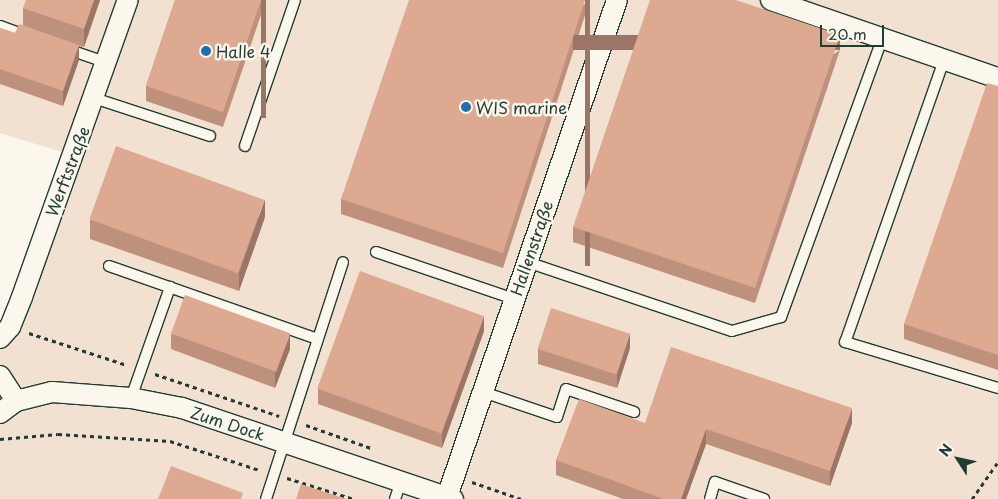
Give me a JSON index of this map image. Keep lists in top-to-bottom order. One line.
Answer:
{"streets":{"street":["Werftstraße","Hallenstraße","Zum Dock"]},"crossings":[["Hallenstraße","Zum Dock"]],"places":["Halle 4","WIS marine"],"scale_bar":"20 m","north":"top left"}
